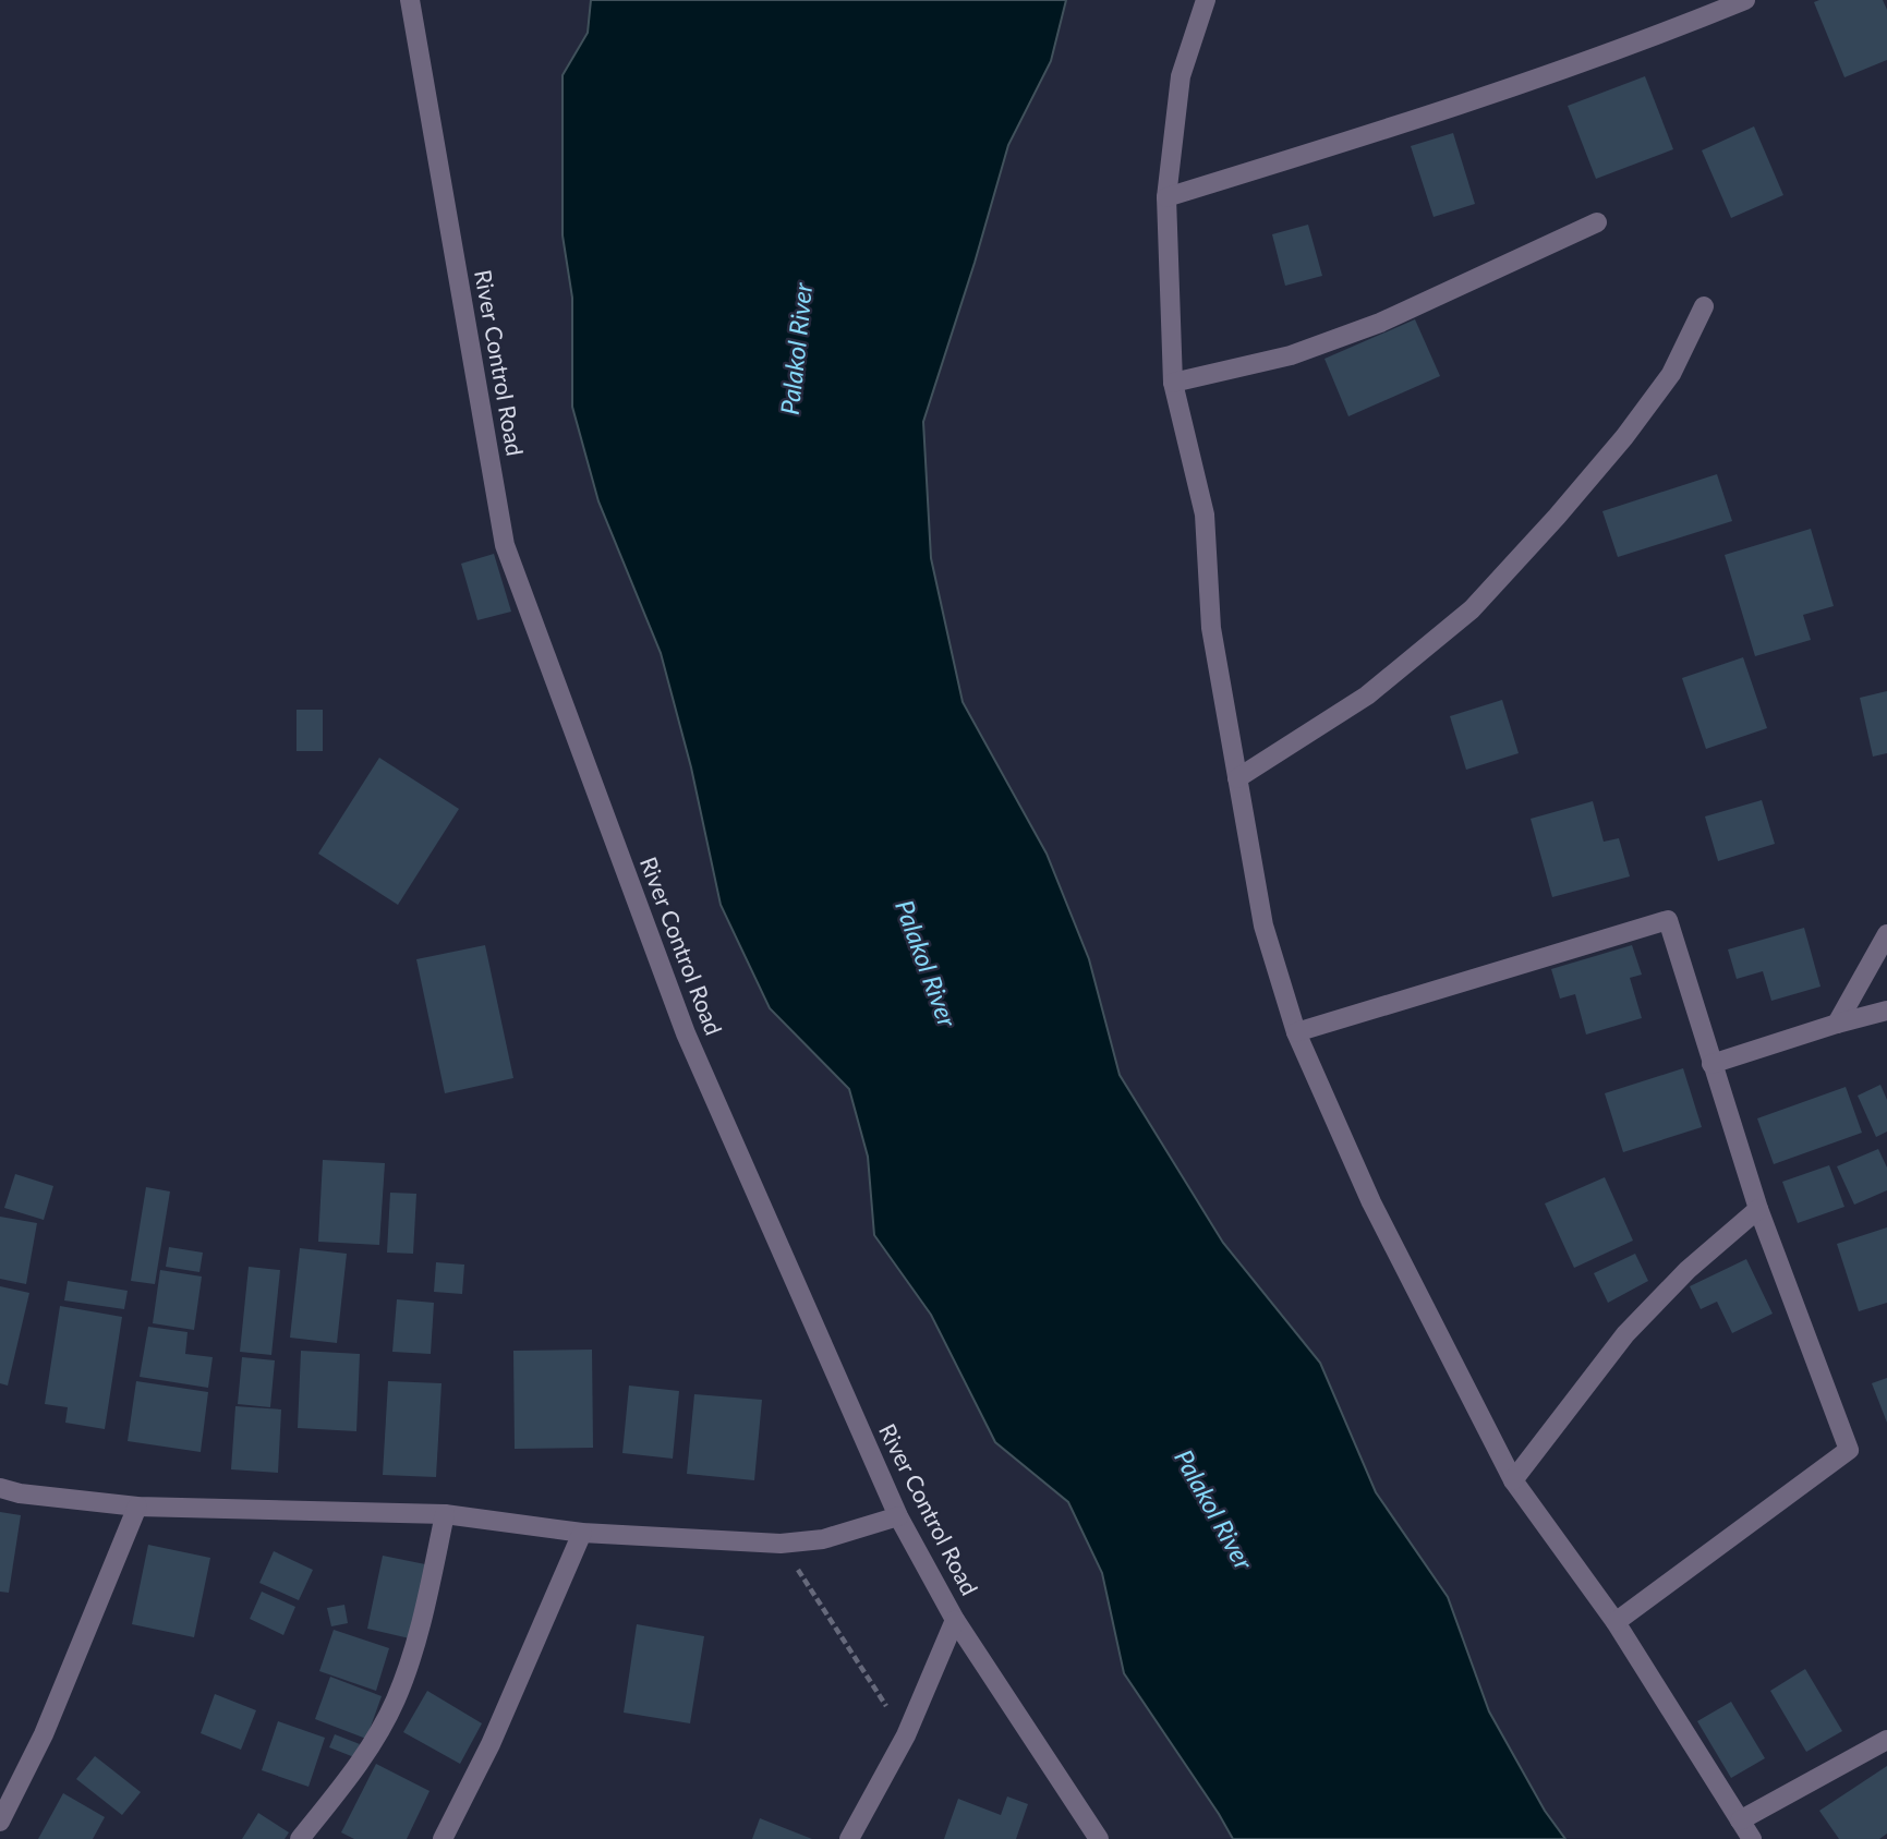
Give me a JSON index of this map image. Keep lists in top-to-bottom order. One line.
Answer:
{"streets":{"street":["River Control Road"]},"water":["Palakol River"]}
